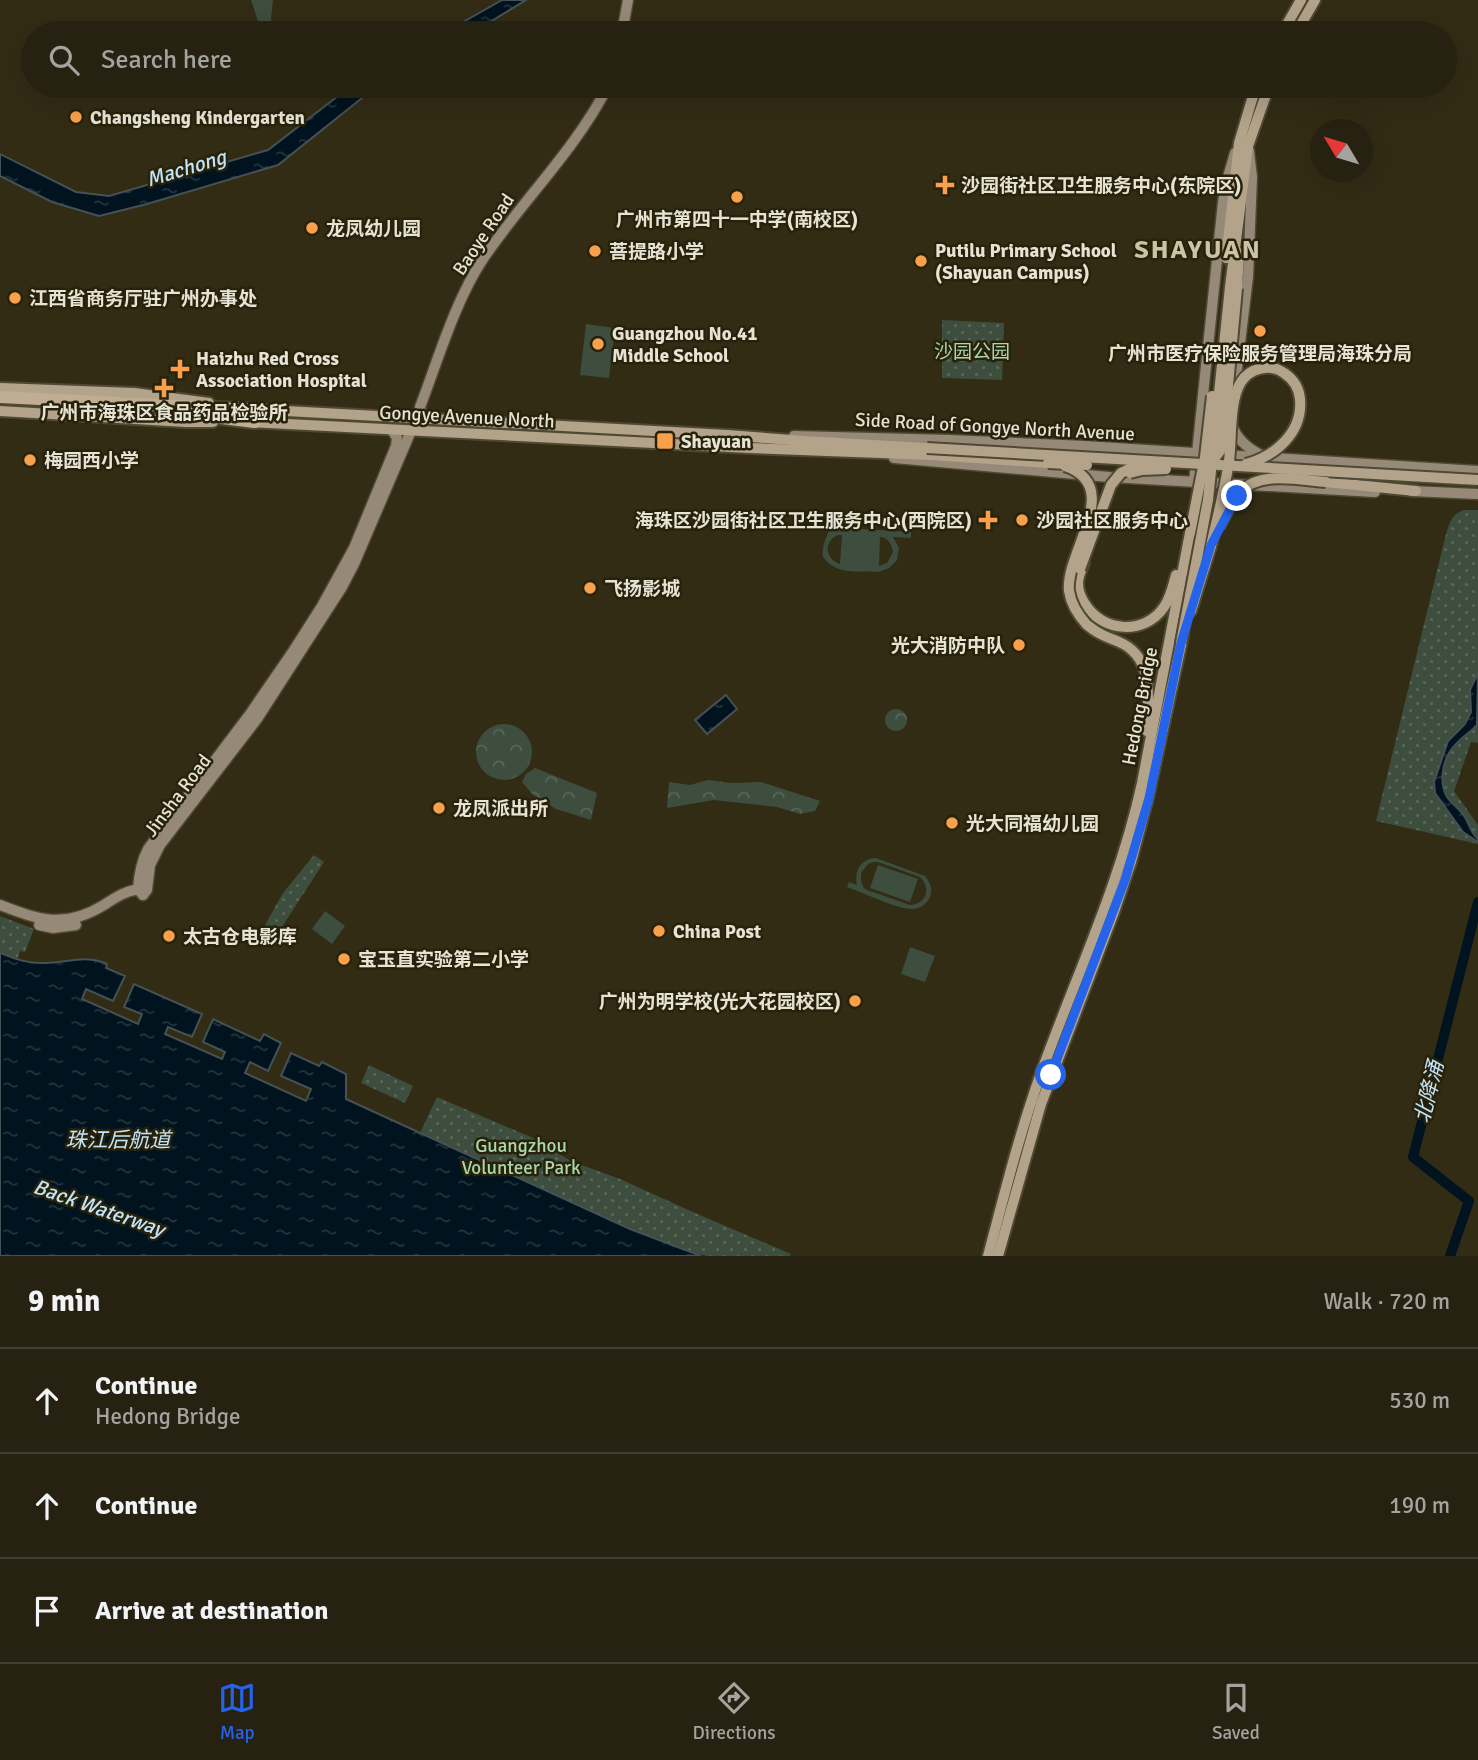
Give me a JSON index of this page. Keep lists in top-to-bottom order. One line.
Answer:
{"streets":{"main road":["Baoye Road","Gongye Avenue North","Side Road of Gongye North Avenue","Hedong Bridge","Jinsha Road"]},"crossings":[["Baoye Road","Gongye Avenue North"],["Gongye Avenue North","Side Road of Gongye North Avenue"],["Gongye Avenue North","Jinsha Road"]],"districts":["SHAYUAN"],"water":["Machong","北降涌","珠江后航道","Back Waterway"],"parks":["沙园公园","Guangzhou Volunteer Park"],"places":{"other":["Changsheng Kindergarten","广州市第四十一中学(南校区)","龙凤幼儿园","菩提路小学","Putilu Primary School (Shayuan Campus)","江西省商务厅驻广州办事处","广州市医疗保险服务管理局海珠分局","Guangzhou No.41 Middle School","梅园西小学","沙园社区服务中心","飞扬影城","光大消防中队","龙凤派出所","光大同福幼儿园","China Post","太古仓电影库","宝玉直实验第二小学","广州为明学校(光大花园校区)"],"health":["沙园街社区卫生服务中心(东院区)","Haizhu Red Cross Association Hospital","广州市海珠区食品药品检验所","海珠区沙园街社区卫生服务中心(西院区)"],"transit":["Shayuan"]},"north":"top left","page":{"search":"Search here","heading":["9 min","Walk · 720 m"],"list":[["Continue","Hedong Bridge","530 m"],["Continue","190 m"],"Arrive at destination"],"nav":["Map","Directions","Saved"]}}
